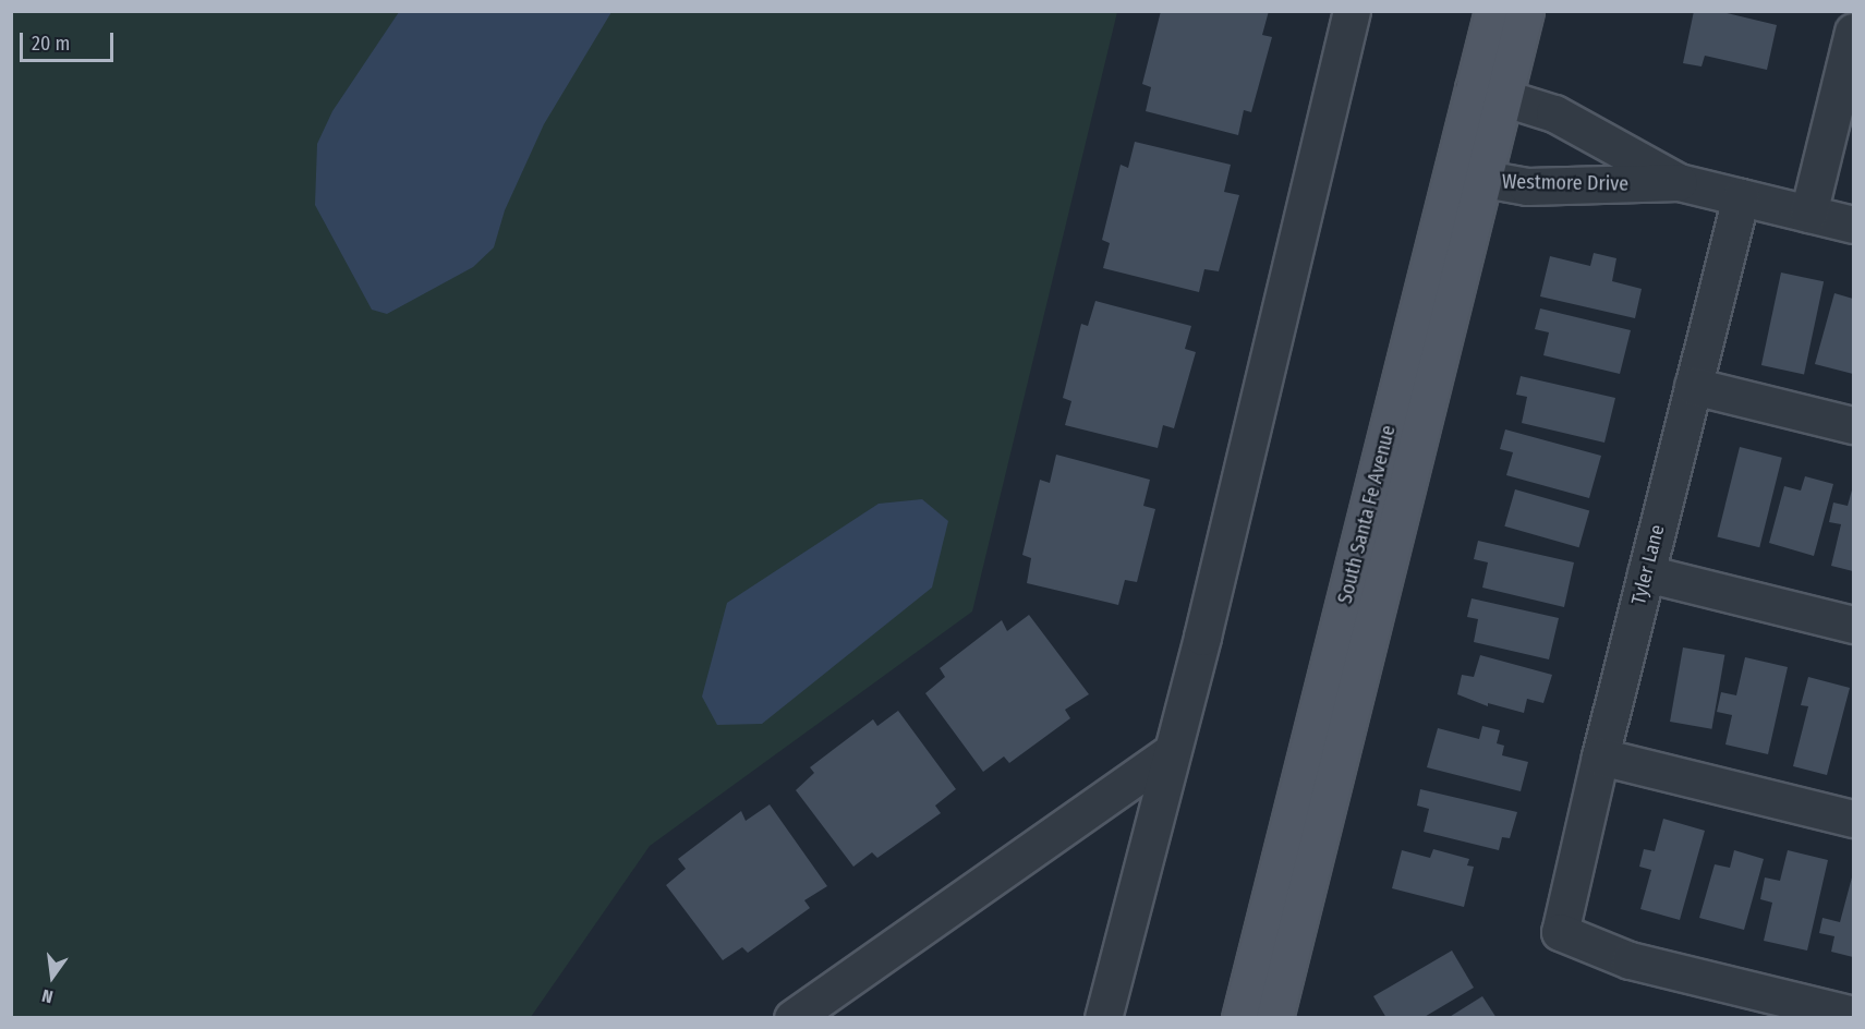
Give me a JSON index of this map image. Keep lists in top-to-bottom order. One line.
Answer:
{"streets":{"main road":["South Santa Fe Avenue"],"street":["Westmore Drive","Tyler Lane"]},"crossings":[["Westmore Drive","South Santa Fe Avenue"],["Westmore Drive","Tyler Lane"]],"scale_bar":"20 m","north":"bottom"}
